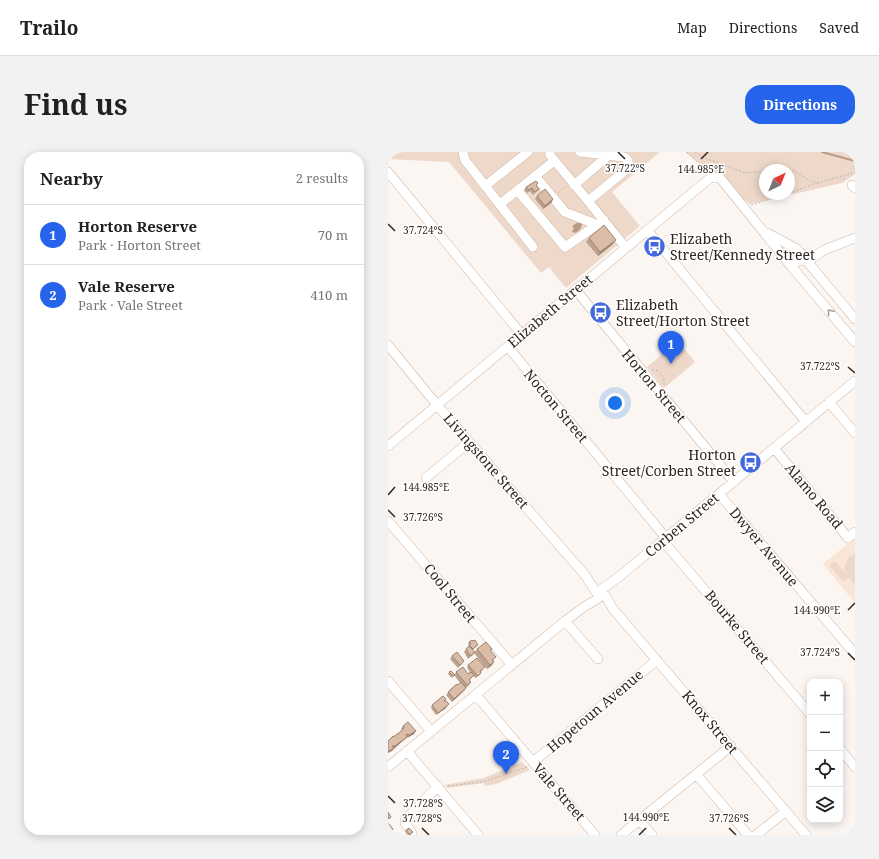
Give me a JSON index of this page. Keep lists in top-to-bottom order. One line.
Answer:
{"streets":{"street":["Elizabeth Street","Horton Street","Nocton Street","Livingstone Street","Alamo Road","Corben Street","Dwyer Avenue","Cool Street","Bourke Street","Hopetoun Avenue","Knox Street","Vale Street"]},"crossings":[["Elizabeth Street","Horton Street"],["Elizabeth Street","Nocton Street"],["Elizabeth Street","Livingstone Street"],["Horton Street","Corben Street"],["Nocton Street","Corben Street"],["Nocton Street","Bourke Street"],["Livingstone Street","Corben Street"],["Livingstone Street","Knox Street"],["Alamo Road","Corben Street"],["Corben Street","Dwyer Avenue"],["Corben Street","Cool Street"],["Corben Street","Bourke Street"],["Corben Street","Knox Street"],["Corben Street","Vale Street"],["Hopetoun Avenue","Knox Street"],["Hopetoun Avenue","Vale Street"]],"places":{"bus stop":["Elizabeth Street/Kennedy Street","Elizabeth Street/Horton Street","Horton Street/Corben Street"]},"north":"top right","page":{"header":"Trailo","nav":["Map","Directions","Saved"],"title":"Find us","buttons":"Directions","heading":["Nearby","2 results"],"list":[{"mark":"1","name":"Horton Reserve","note":"Park · Horton Street","value":"70 m"},{"mark":"2","name":"Vale Reserve","note":"Park · Vale Street","value":"410 m"}],"pins":["1","2"],"map_buttons":["+","−"]},"coordinates":["37.722°S","144.985°E","37.724°S","37.726°S","144.990°E","37.728°S"]}
